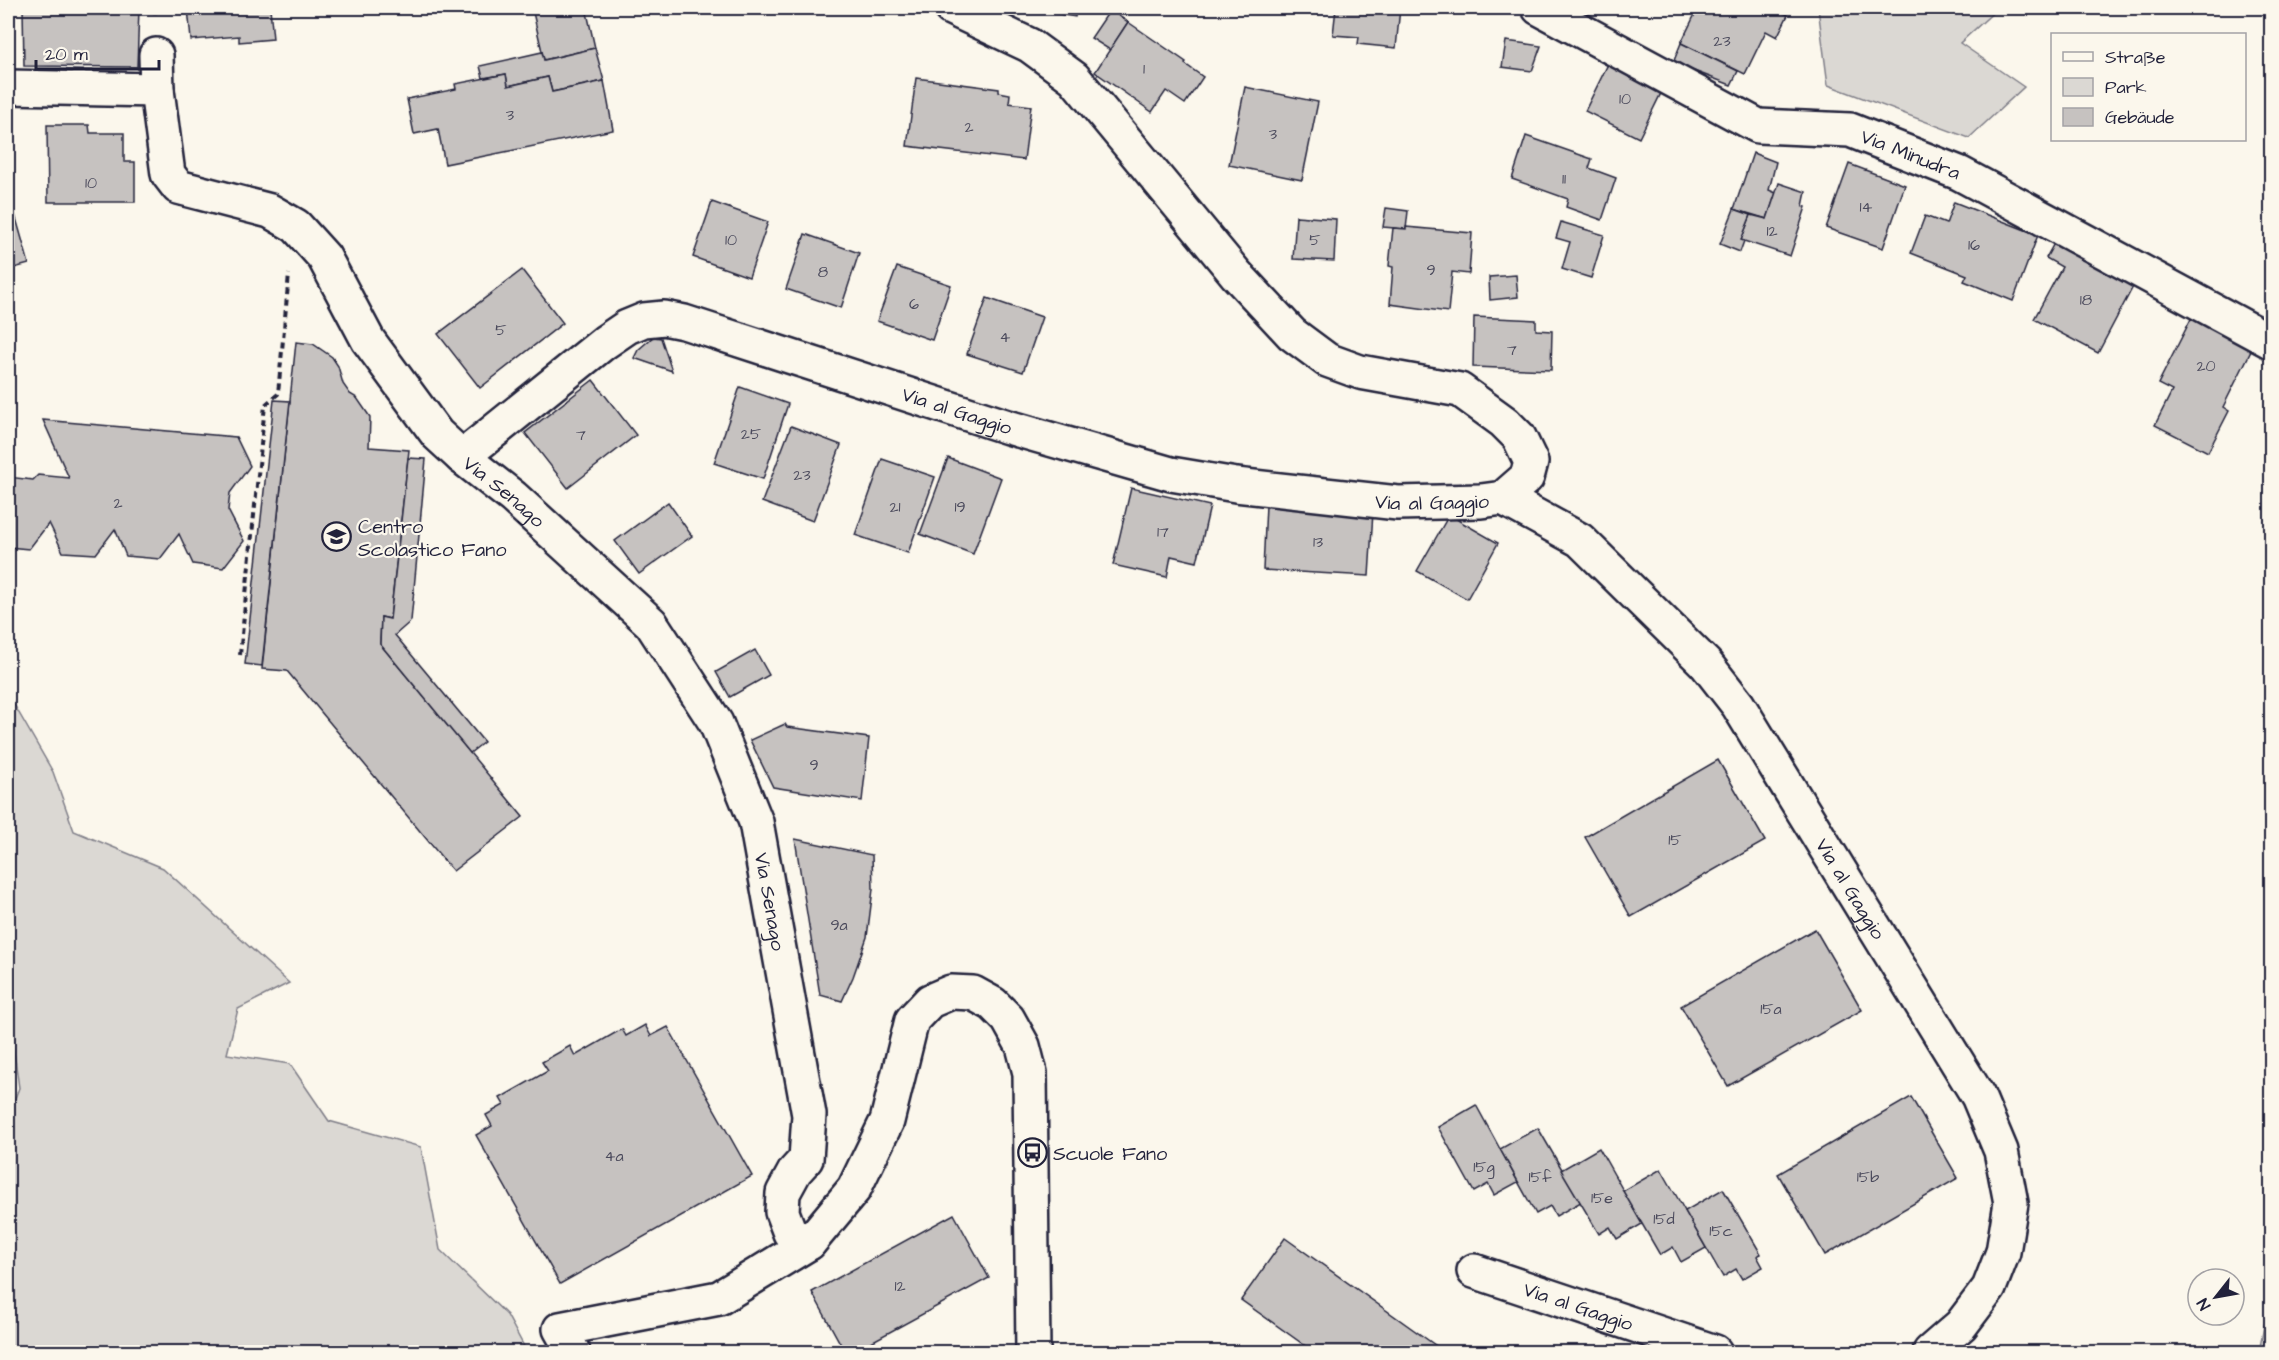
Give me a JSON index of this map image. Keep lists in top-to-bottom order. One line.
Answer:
{"streets":{"street":["Via Minudra","Via al Gaggio","Via Senago"]},"crossings":[["Via al Gaggio","Via Senago"]],"places":{"school or university":["Centro Scolastico Fano"],"bus stop":["Scuole Fano"]},"house_numbers":["23","1","10","3","2","3","11","10","14","12","10","5","16","9","8","18","6","5","4","7","20","25","7","23","2","21","19","17","13","9","15","9a","15a","4a","15g","15f","15b","15e","15d","15c","12"],"legend":["Straße","Park","Gebäude"],"scale_bar":"20 m","north":"bottom left"}
